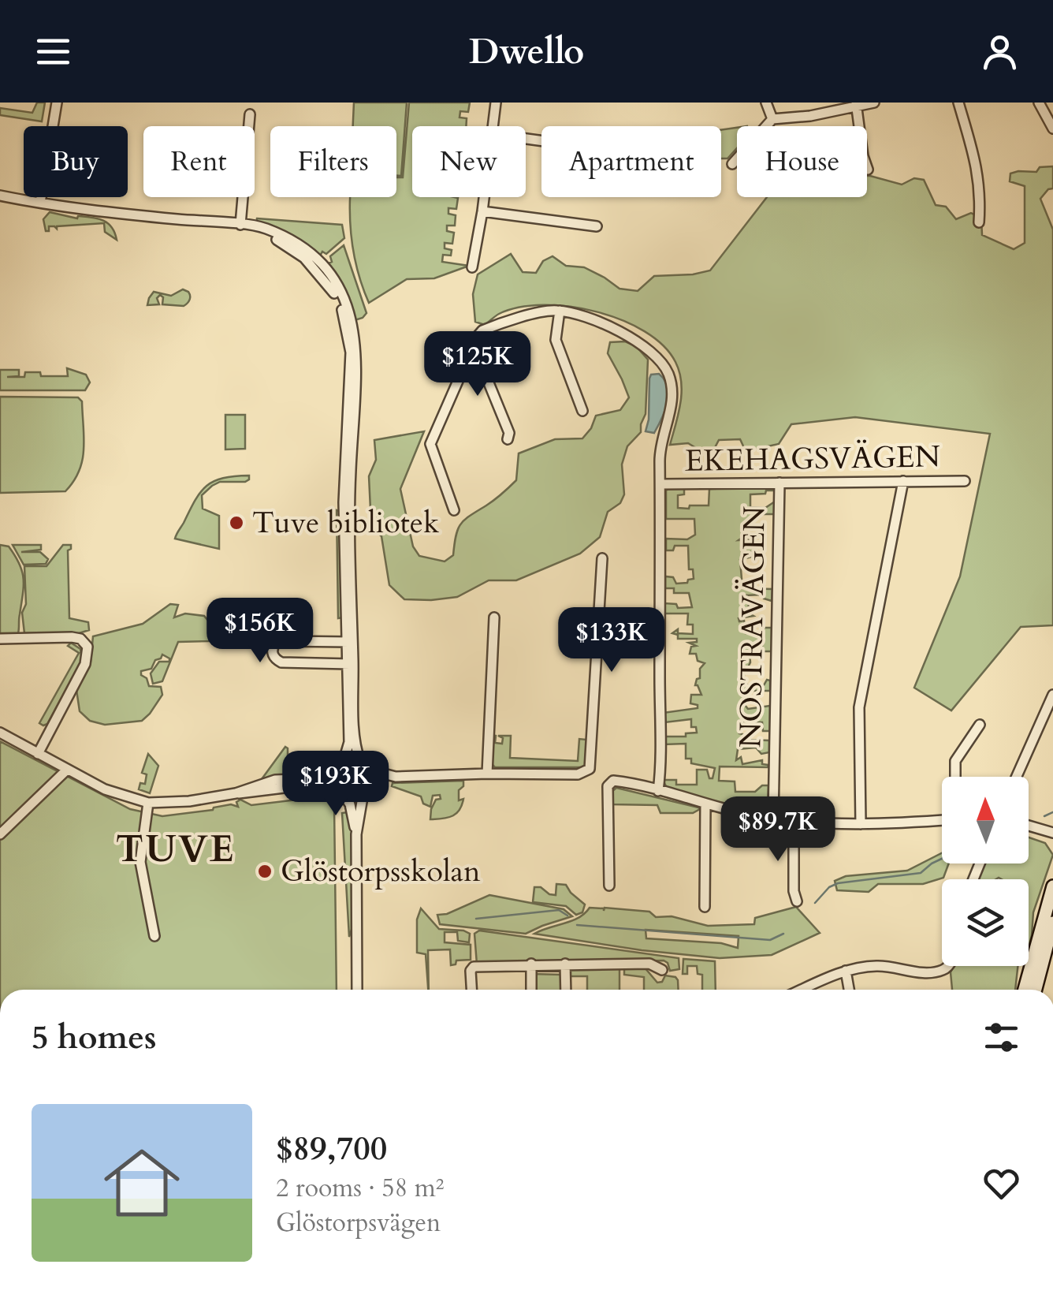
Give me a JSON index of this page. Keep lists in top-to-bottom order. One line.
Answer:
{"streets":{"street":["EKEHAGSVÄGEN","NOSTRAVÄGEN"]},"crossings":[["EKEHAGSVÄGEN","NOSTRAVÄGEN"]],"districts":["TUVE"],"places":["Tuve bibliotek","Glöstorpsskolan"],"north":"top","page":{"header":"Dwello","chip":["Buy","Rent","Filters","New","Apartment","House"],"price":["$125K","$156K","$133K","$193K","$89.7K"],"heading":"5 homes","list":[{"name":"$89,700","note":"2 rooms · 58 m² · Glöstorpsvägen"}]}}
